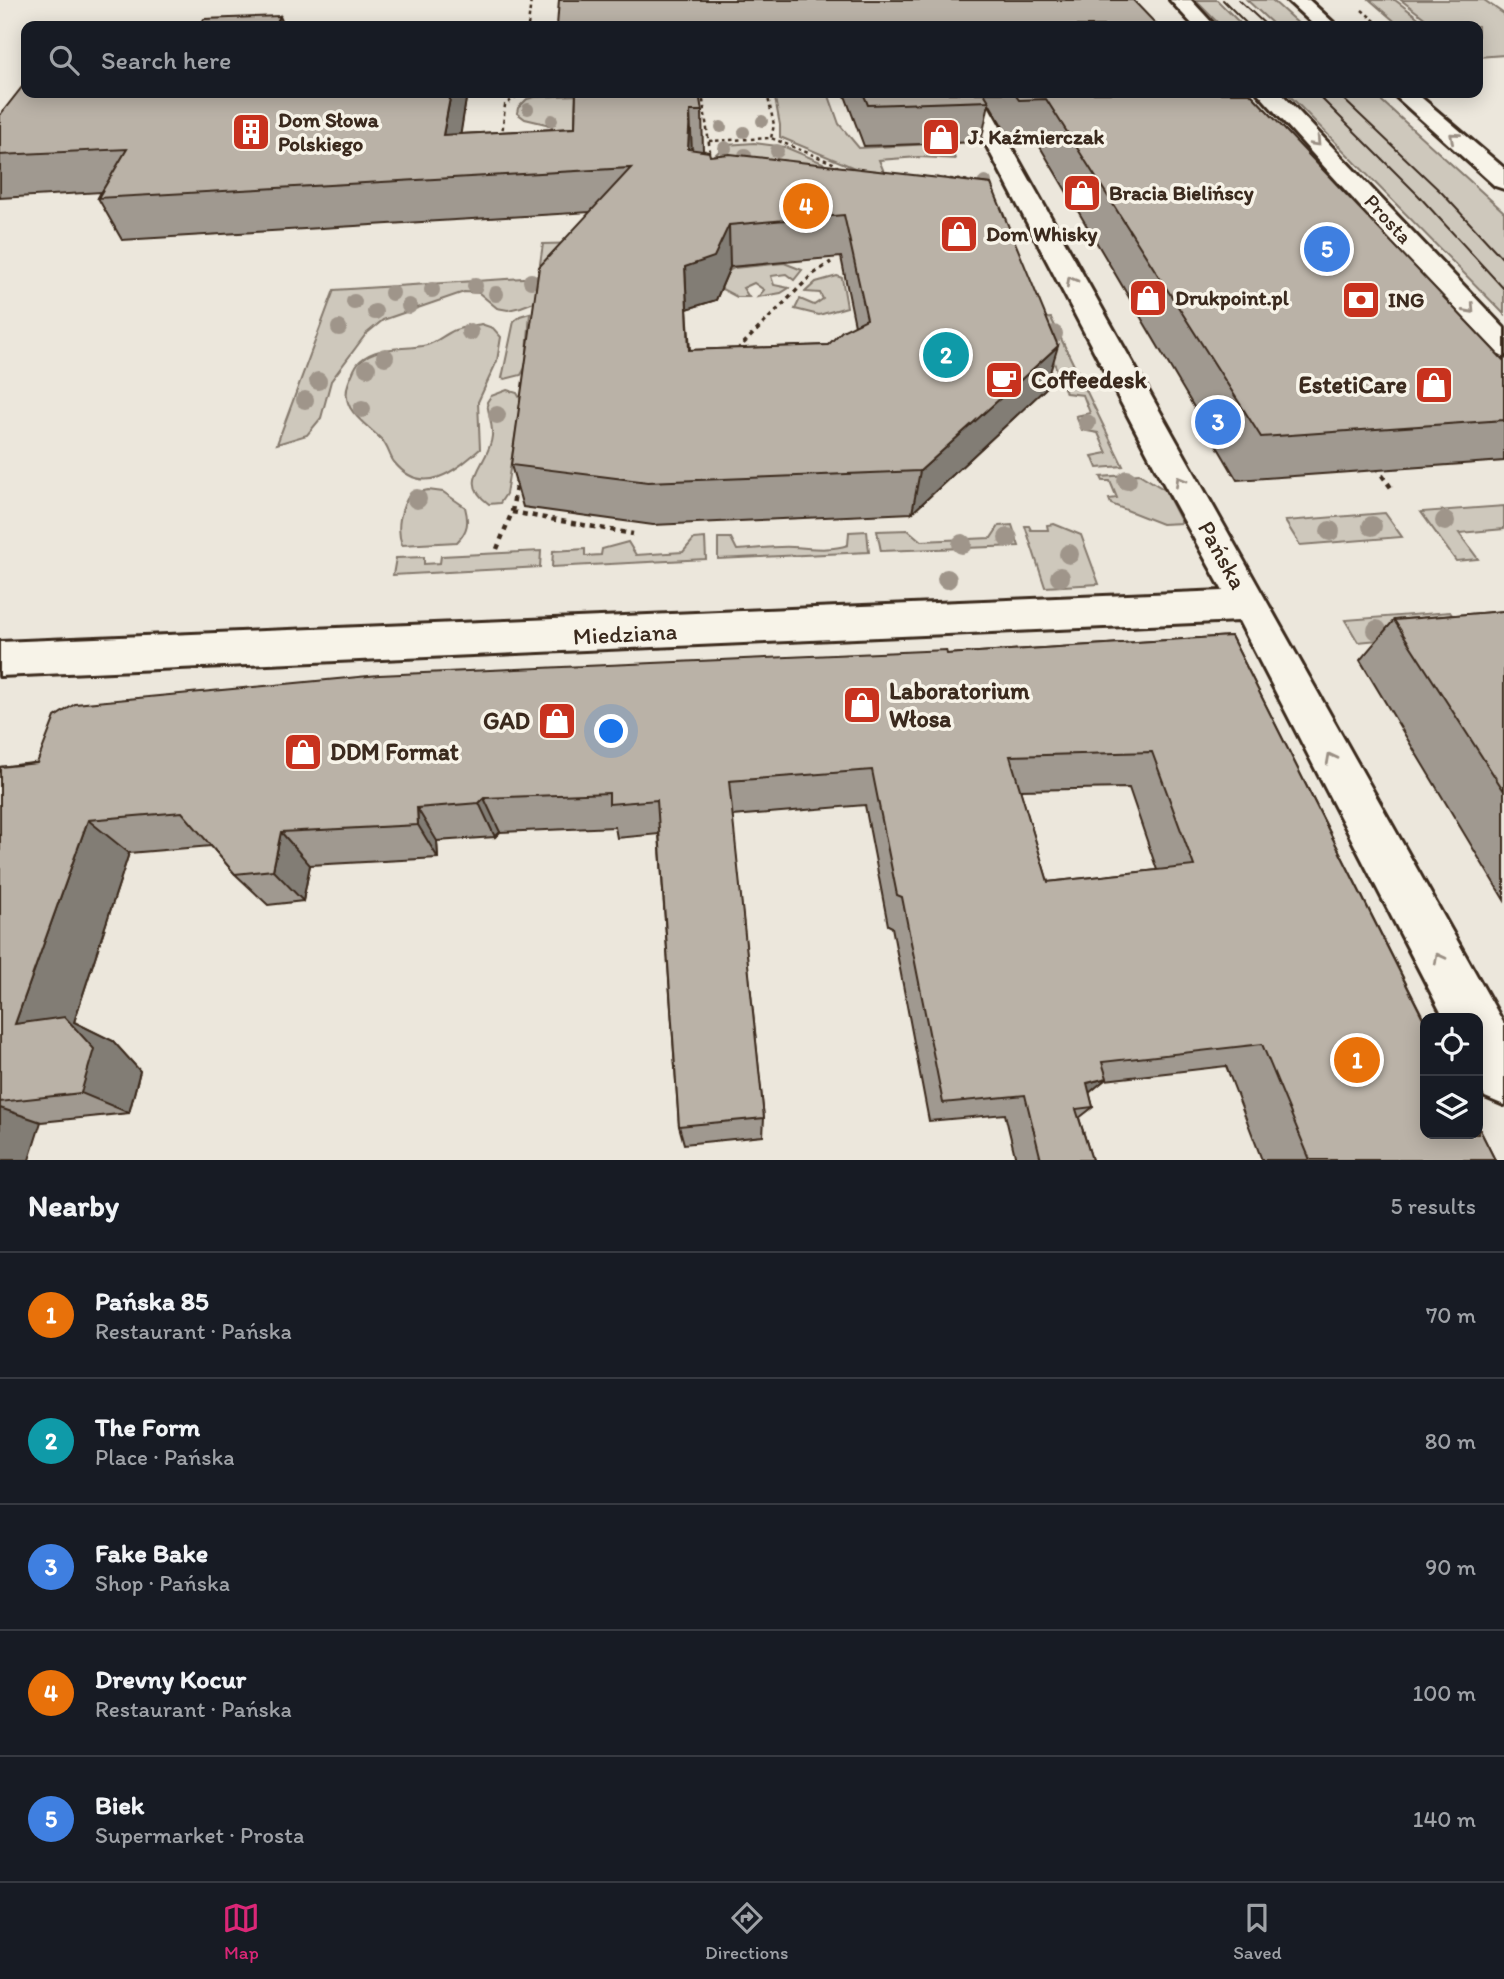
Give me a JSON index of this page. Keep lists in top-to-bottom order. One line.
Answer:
{"streets":{"street":["Prosta","Pańska","Miedziana"]},"crossings":[["Pańska","Miedziana"]],"one_way":["Pańska"],"places":{"building":["Dom Słowa Polskiego"],"shop":["J. Kaźmierczak","Bracia Bielińscy","Dom Whisky","Drukpoint.pl","EstetiCare","Laboratorium Włosa","GAD","DDM Format"],"bank":["ING"],"cafe":["Coffeedesk"]},"page":{"search":"Search here","pins":["4","5","2","3","1"],"heading":["Nearby","5 results"],"list":[{"mark":"1","name":"Pańska 85","note":"Restaurant · Pańska","value":"70 m"},{"mark":"2","name":"The Form","note":"Place · Pańska","value":"80 m"},{"mark":"3","name":"Fake Bake","note":"Shop · Pańska","value":"90 m"},{"mark":"4","name":"Drevny Kocur","note":"Restaurant · Pańska","value":"100 m"},{"mark":"5","name":"Biek","note":"Supermarket · Prosta","value":"140 m"}],"nav":["Map","Directions","Saved"]}}
